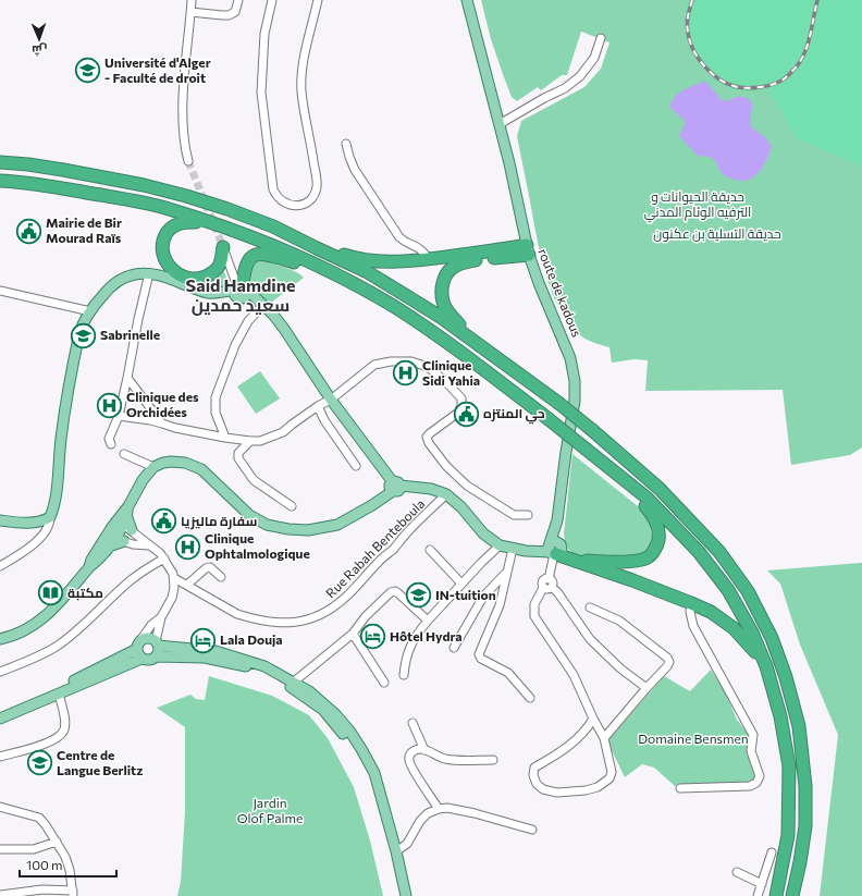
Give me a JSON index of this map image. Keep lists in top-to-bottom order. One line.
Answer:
{"streets":{"main road":["route de kadous"],"street":["Rue Rabah Benteboula"]},"districts":["Said Hamdine سعيد حمدين"],"parks":["حديقة الحيوانات و الترفيه الوئام المدني","حديقة التسلية بن عكنون","Domaine Bensmen","Jardin Olof Palme"],"places":{"school or university":["Université d'Alger - Faculté de droit","Sabrinelle","IN-tuition","Centre de Langue Berlitz"],"public building":["Mairie de Bir Mourad Raïs","حي المنتزه","سفارة ماليزيا"],"hospital":["Clinique Sidi Yahia","Clinique des Orchidées","Clinique Ophtalmologique"],"library":["مكتبة"],"hotel":["Hôtel Hydra","Lala Douja"]},"scale_bar":"100 m","north":"bottom"}
